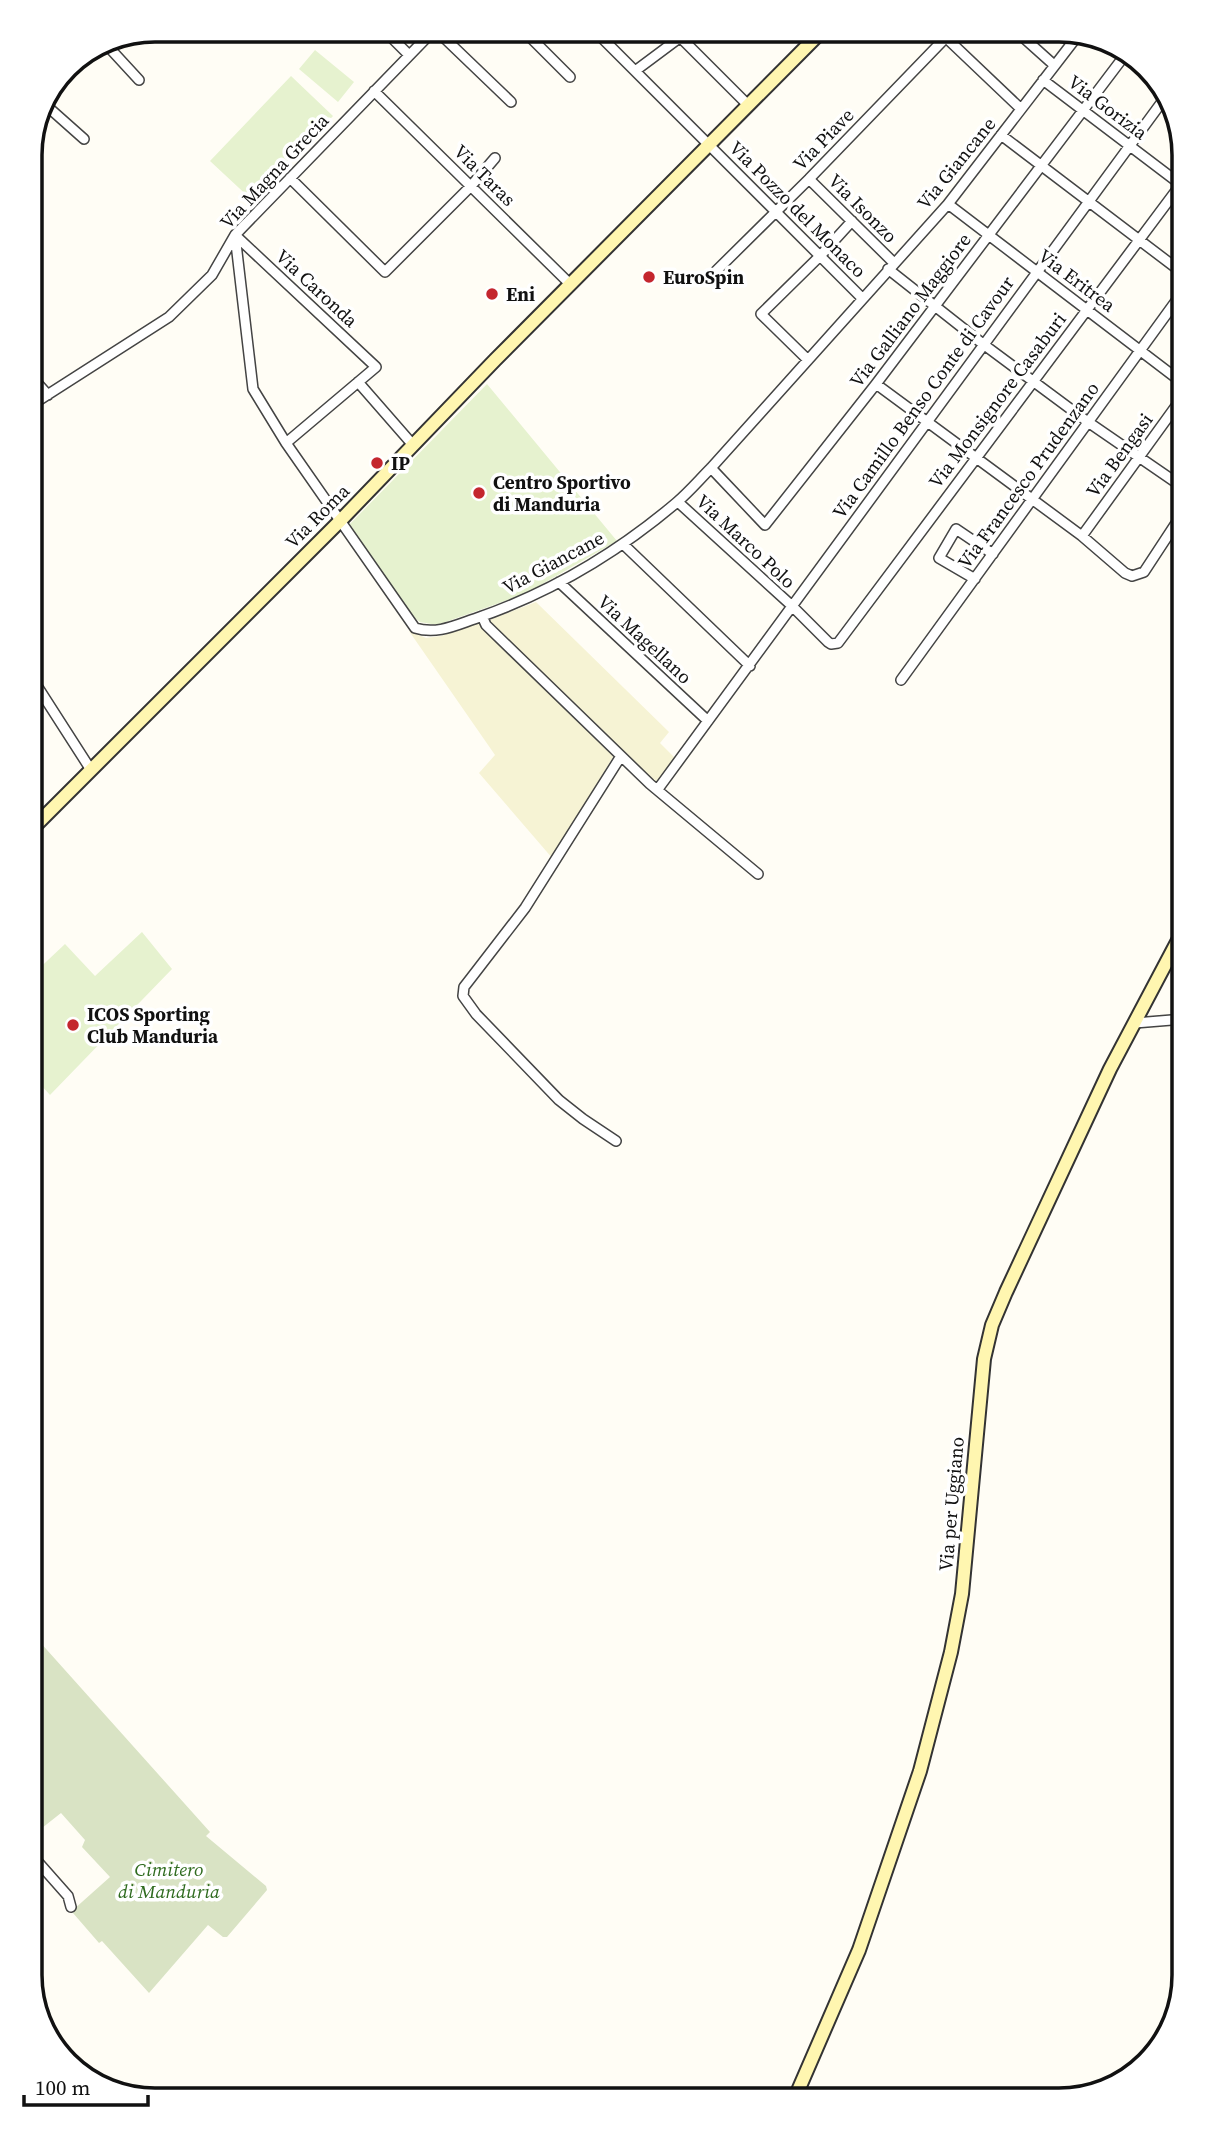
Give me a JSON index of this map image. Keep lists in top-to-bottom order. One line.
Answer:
{"streets":{"street":["Via Gorizia","Via Piave","Via Giancane","Via Magna Grecia","Via Taras","Via Isonzo","Via Pozzo del Monaco","Via Eritrea","Via Caronda","Via Galliano Maggiore","Via Camillo Benso Conte di Cavour","Via Monsignore Casaburi","Via Bengasi","Via Francesco Prudenzano","Via Roma","Via Marco Polo","Via Magellano","Via per Uggiano"]},"crossings":[["Via Gorizia","Via Giancane"],["Via Gorizia","Via Galliano Maggiore"],["Via Gorizia","Via Camillo Benso Conte di Cavour"],["Via Piave","Via Isonzo"],["Via Piave","Via Pozzo del Monaco"],["Via Giancane","Via Isonzo"],["Via Giancane","Via Pozzo del Monaco"],["Via Giancane","Via Eritrea"],["Via Giancane","Via Galliano Maggiore"],["Via Giancane","Via Roma"],["Via Giancane","Via Marco Polo"],["Via Giancane","Via Magellano"],["Via Magna Grecia","Via Taras"],["Via Magna Grecia","Via Caronda"],["Via Taras","Via Roma"],["Via Isonzo","Via Galliano Maggiore"],["Via Isonzo","Via Camillo Benso Conte di Cavour"],["Via Isonzo","Via Monsignore Casaburi"],["Via Isonzo","Via Bengasi"],["Via Isonzo","Via Francesco Prudenzano"],["Via Pozzo del Monaco","Via Roma"],["Via Eritrea","Via Galliano Maggiore"],["Via Eritrea","Via Camillo Benso Conte di Cavour"],["Via Eritrea","Via Monsignore Casaburi"],["Via Eritrea","Via Francesco Prudenzano"],["Via Camillo Benso Conte di Cavour","Via Marco Polo"],["Via Camillo Benso Conte di Cavour","Via Magellano"],["Via Monsignore Casaburi","Via Marco Polo"]],"parks":["Cimitero di Manduria"],"places":["EuroSpin","Eni","IP","Centro Sportivo di Manduria","ICOS Sporting Club Manduria"],"scale_bar":"100 m"}
